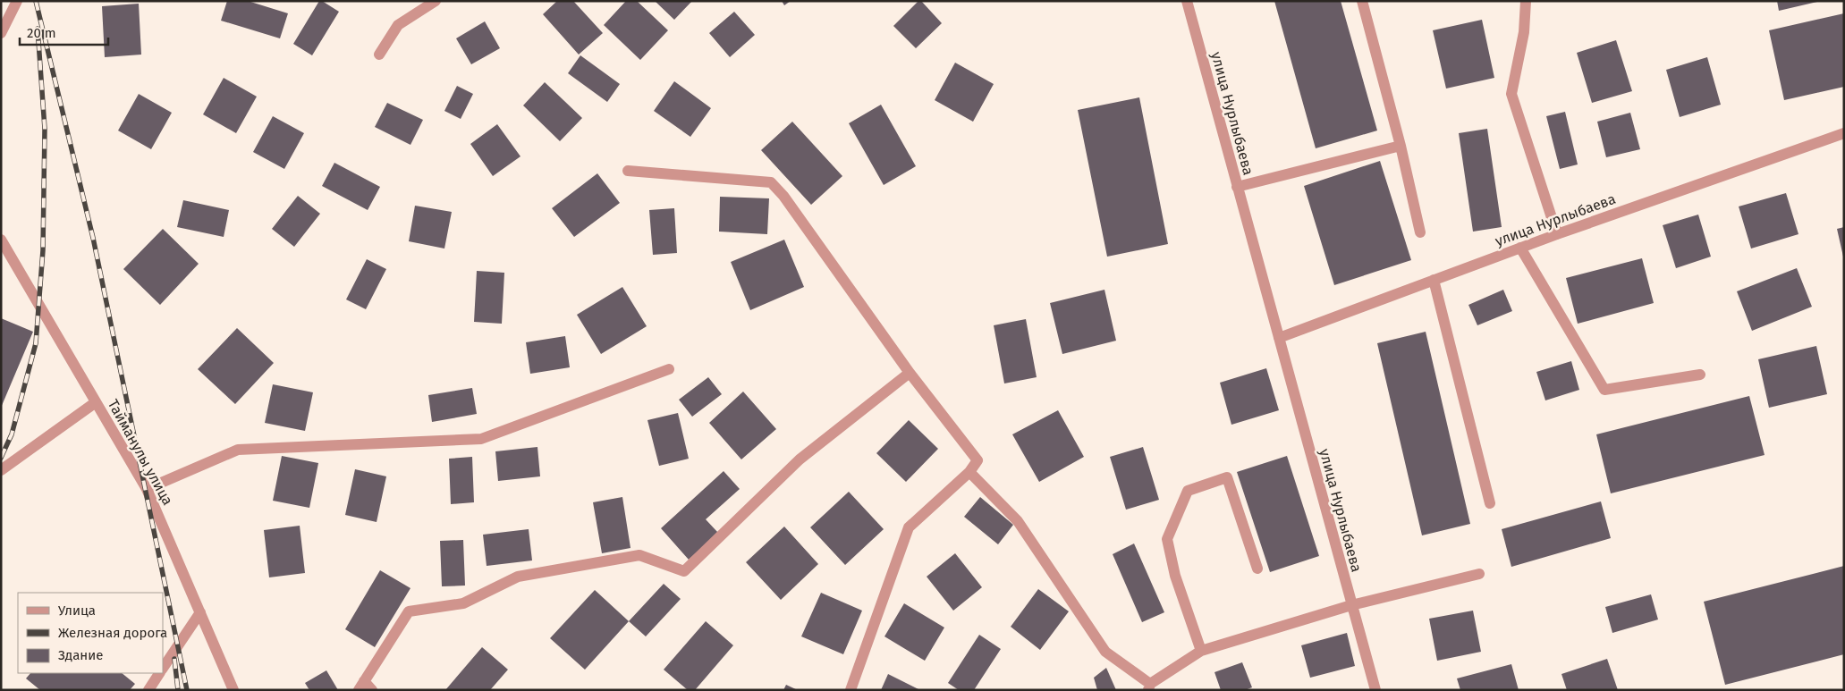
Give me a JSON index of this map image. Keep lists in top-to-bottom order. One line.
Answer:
{"streets":{"street":["улица Нурлыбаева","Тайманулы улица"]},"legend":["Улица","Железная дорога","Здание"],"scale_bar":"20 m"}
